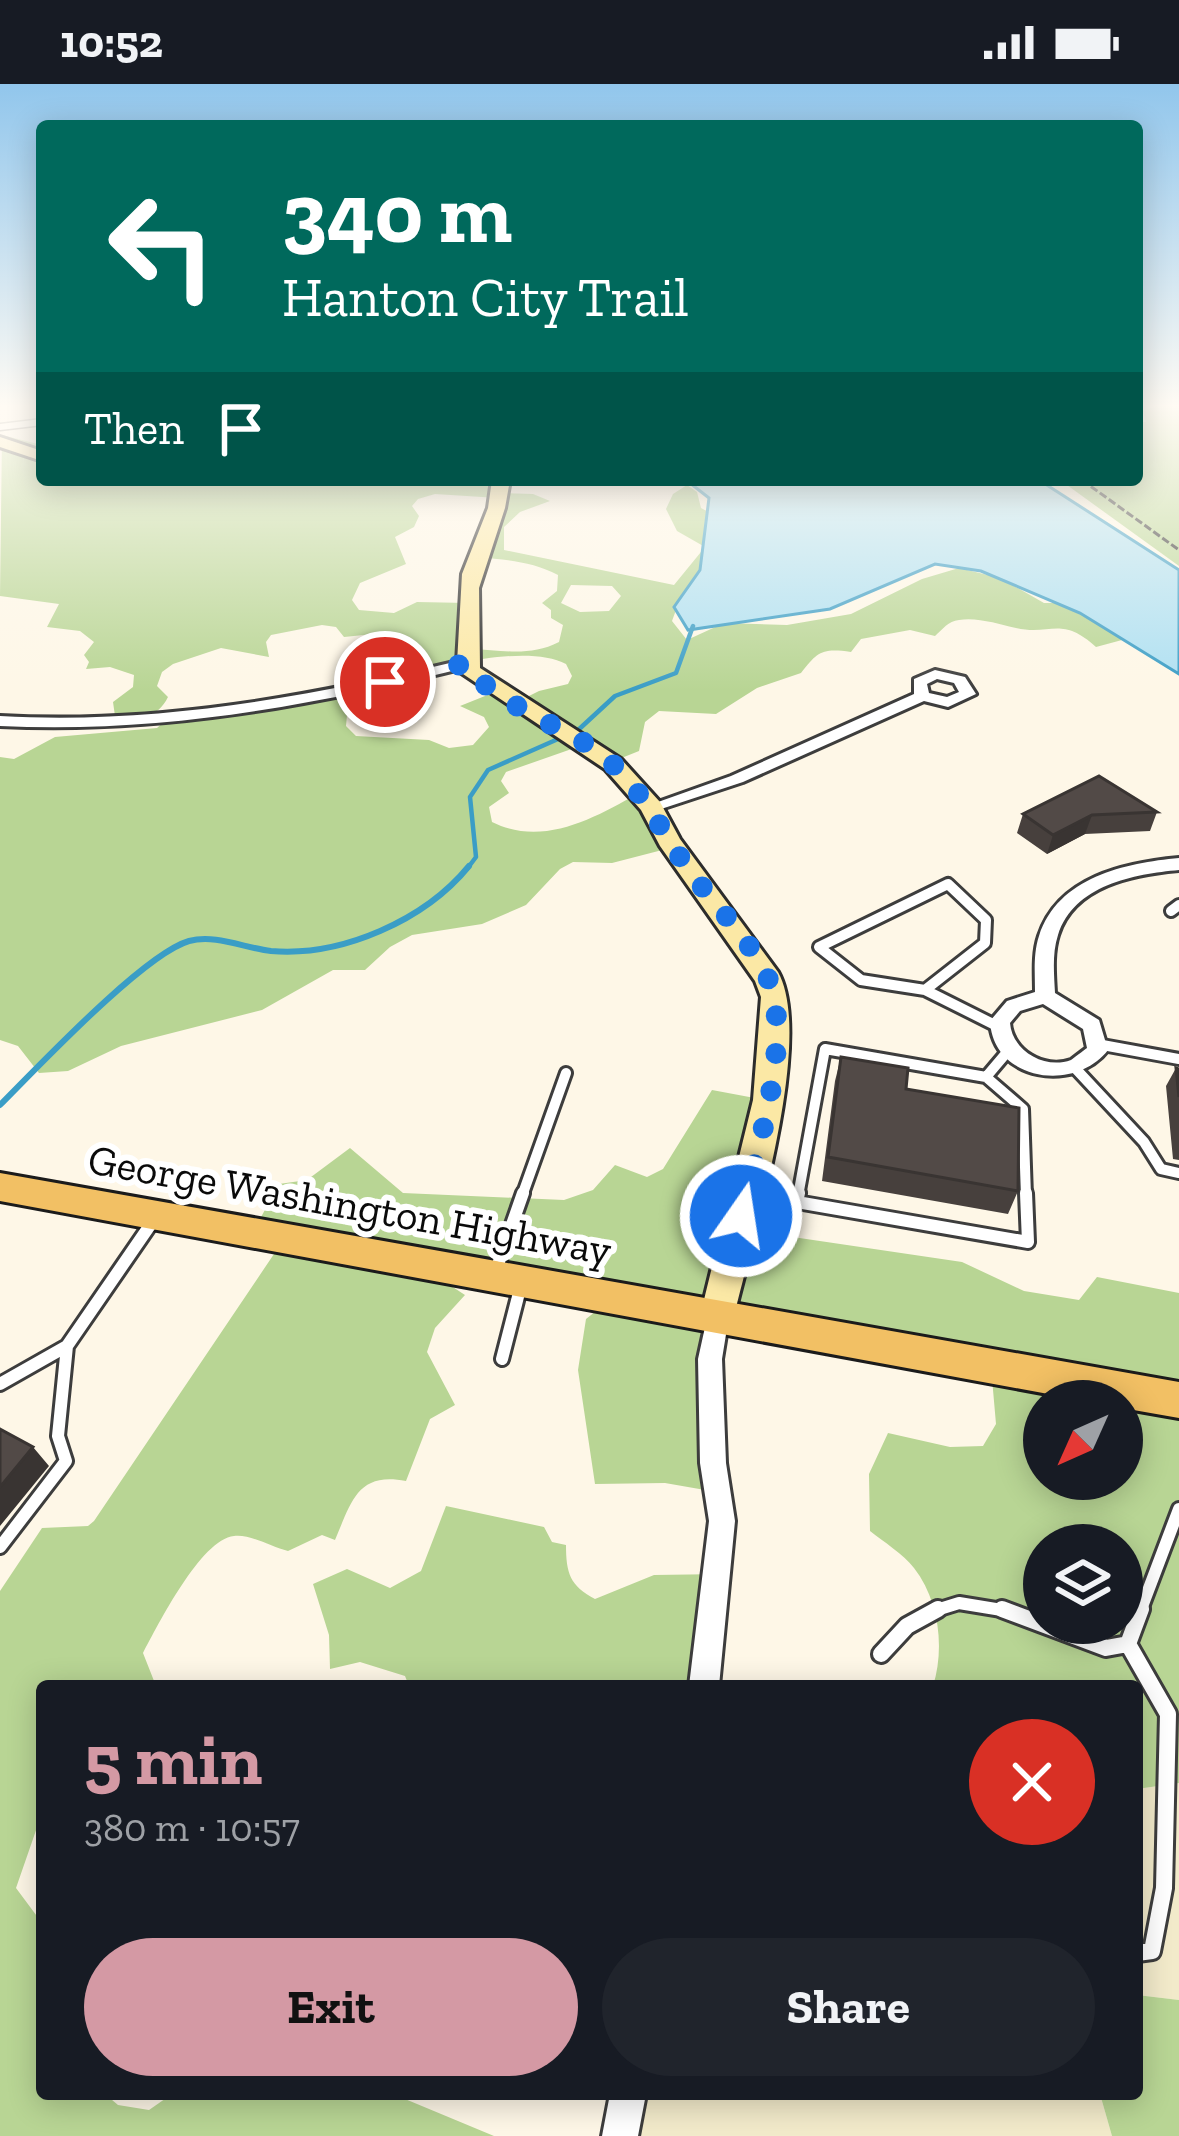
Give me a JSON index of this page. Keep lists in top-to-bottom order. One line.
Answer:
{"streets":{"main road":["George Washington Highway"]},"north":"bottom left","page":{"status":"10:52","turn":["340 m","Hanton City Trail"],"then":"Then","heading":["5 min","380 m · 10:57"],"buttons":["Exit","Share"]}}
